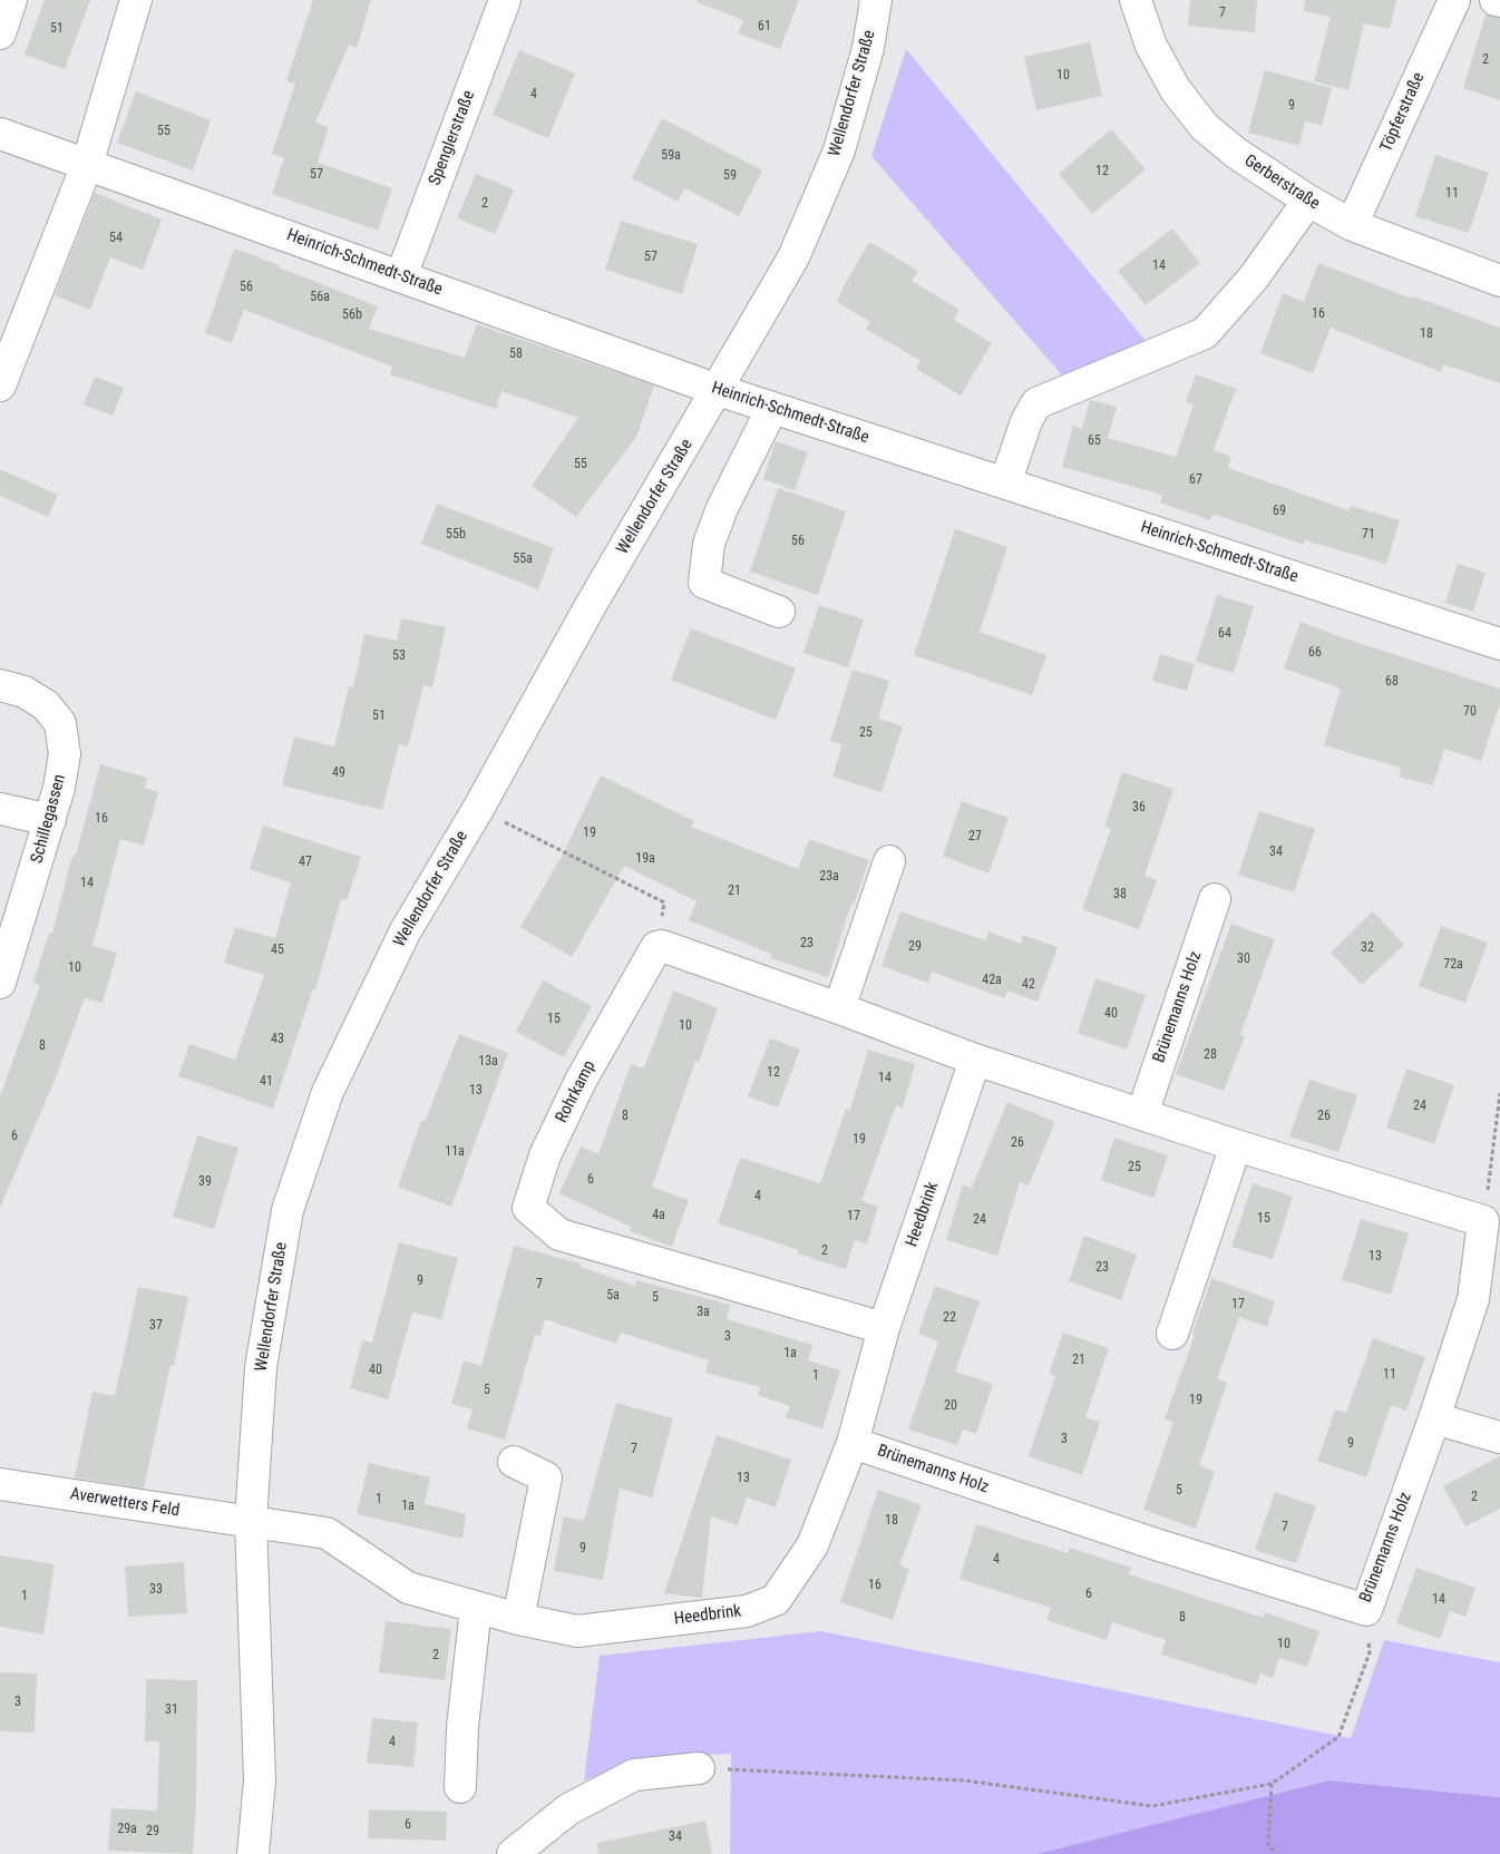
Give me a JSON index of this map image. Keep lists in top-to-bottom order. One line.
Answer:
{"streets":{"street":["Wellendorfer Straße","Töpferstraße","Spenglerstraße","Gerberstraße","Heinrich-Schmedt-Straße","Schillegassen","Brünemanns Holz","Rohrkamp","Heedbrink","Averwetters Feld"]},"crossings":[["Wellendorfer Straße","Heinrich-Schmedt-Straße"],["Wellendorfer Straße","Heedbrink"],["Wellendorfer Straße","Averwetters Feld"],["Töpferstraße","Gerberstraße"],["Spenglerstraße","Heinrich-Schmedt-Straße"],["Brünemanns Holz","Heedbrink"],["Rohrkamp","Heedbrink"],["Heedbrink","Averwetters Feld"]],"house_numbers":["7","61","51","2","10","4","9","55","59a","12","57","59","11","2","54","57","14","56","56a","16","56b","18","58","65","55","67","69","55b","71","56","55a","64","66","53","68","70","51","25","49","36","16","19","27","34","19a","47","23a","14","21","38","23","29","32","45","30","72a","10","42a","42","40","15","10","43","8","28","13a","12","14","41","13","24","8","26","6","19","26","11a","25","6","39","4","4a","17","15","24","2","13","23","9","7","5a","5","17","3a","22","37","3","1a","21","40","11","1","5","19","20","3","9","7","13","5","2","1","1a","18","7","9","4","16","33","6","1","14","8","10","2","3","31","4","6","29a","29","34"]}
